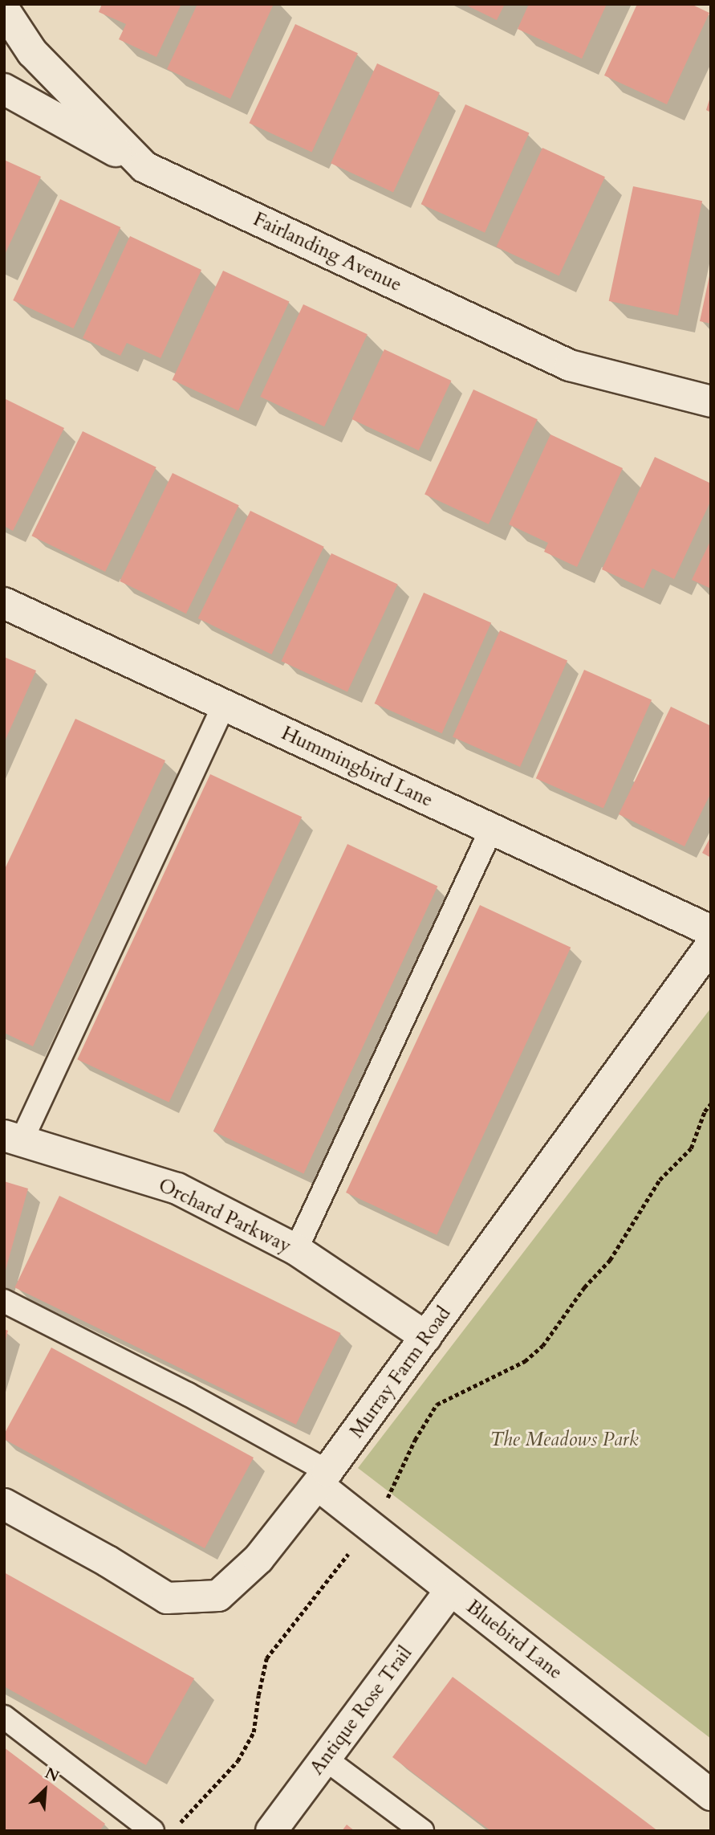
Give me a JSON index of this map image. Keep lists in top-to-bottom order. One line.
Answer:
{"streets":{"street":["Fairlanding Avenue","Hummingbird Lane","Orchard Parkway","Murray Farm Road","Bluebird Lane","Antique Rose Trail"]},"crossings":[["Orchard Parkway","Murray Farm Road"],["Murray Farm Road","Bluebird Lane"],["Bluebird Lane","Antique Rose Trail"]],"parks":["The Meadows Park"],"north":"top right"}
